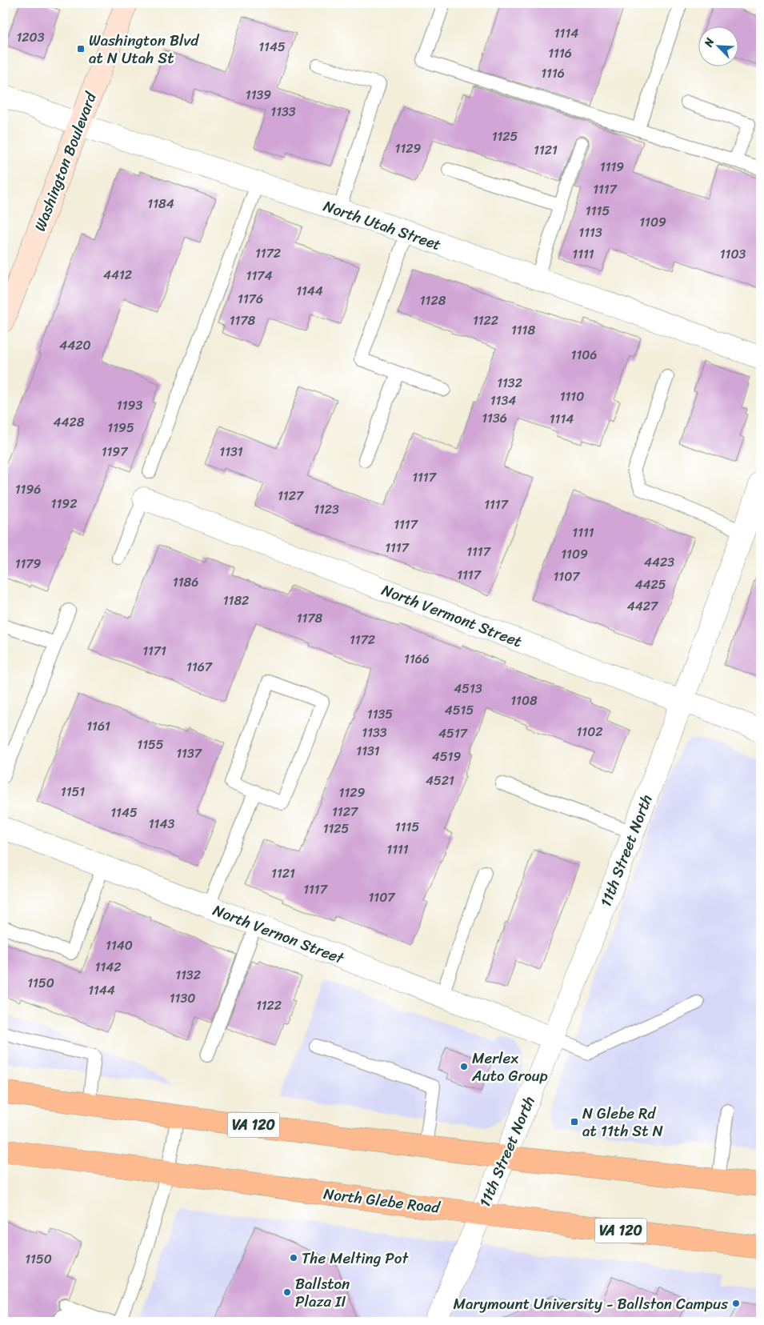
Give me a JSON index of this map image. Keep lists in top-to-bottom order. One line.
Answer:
{"streets":{"main road":["Washington Boulevard","VA 120","North Glebe Road"],"street":["North Utah Street","North Vermont Street","11th Street North","North Vernon Street"]},"crossings":[["Washington Boulevard","North Utah Street"],["North Vermont Street","11th Street North"],["11th Street North","North Vernon Street"],["11th Street North","VA 120"],["11th Street North","North Glebe Road"]],"places":{"transit":["Washington Blvd at N Utah St","N Glebe Rd at 11th St N"],"other":["Merlex Auto Group","The Melting Pot","Ballston Plaza II","Marymount University - Ballston Campus"]},"house_numbers":["1114","1203","1145","1116","1116","1139","1133","1125","1129","1121","1119","1117","1184","1115","1109","1113","1172","1111","1103","4412","1174","1144","1176","1128","1178","1122","1118","4420","1106","1132","1110","1134","1193","1136","1114","4428","1195","1197","1131","1117","1196","1127","1192","1117","1123","1117","1111","1117","1117","1109","4423","1179","1117","1107","1186","4425","1182","4427","1178","1172","1171","1166","1167","4513","1108","4515","1135","1161","1102","1133","4517","1155","1131","1137","4519","4521","1151","1129","1127","1145","1143","1115","1125","1111","1121","1117","1107","1140","1142","1132","1150","1144","1130","1122","1150"],"north":"top left"}
